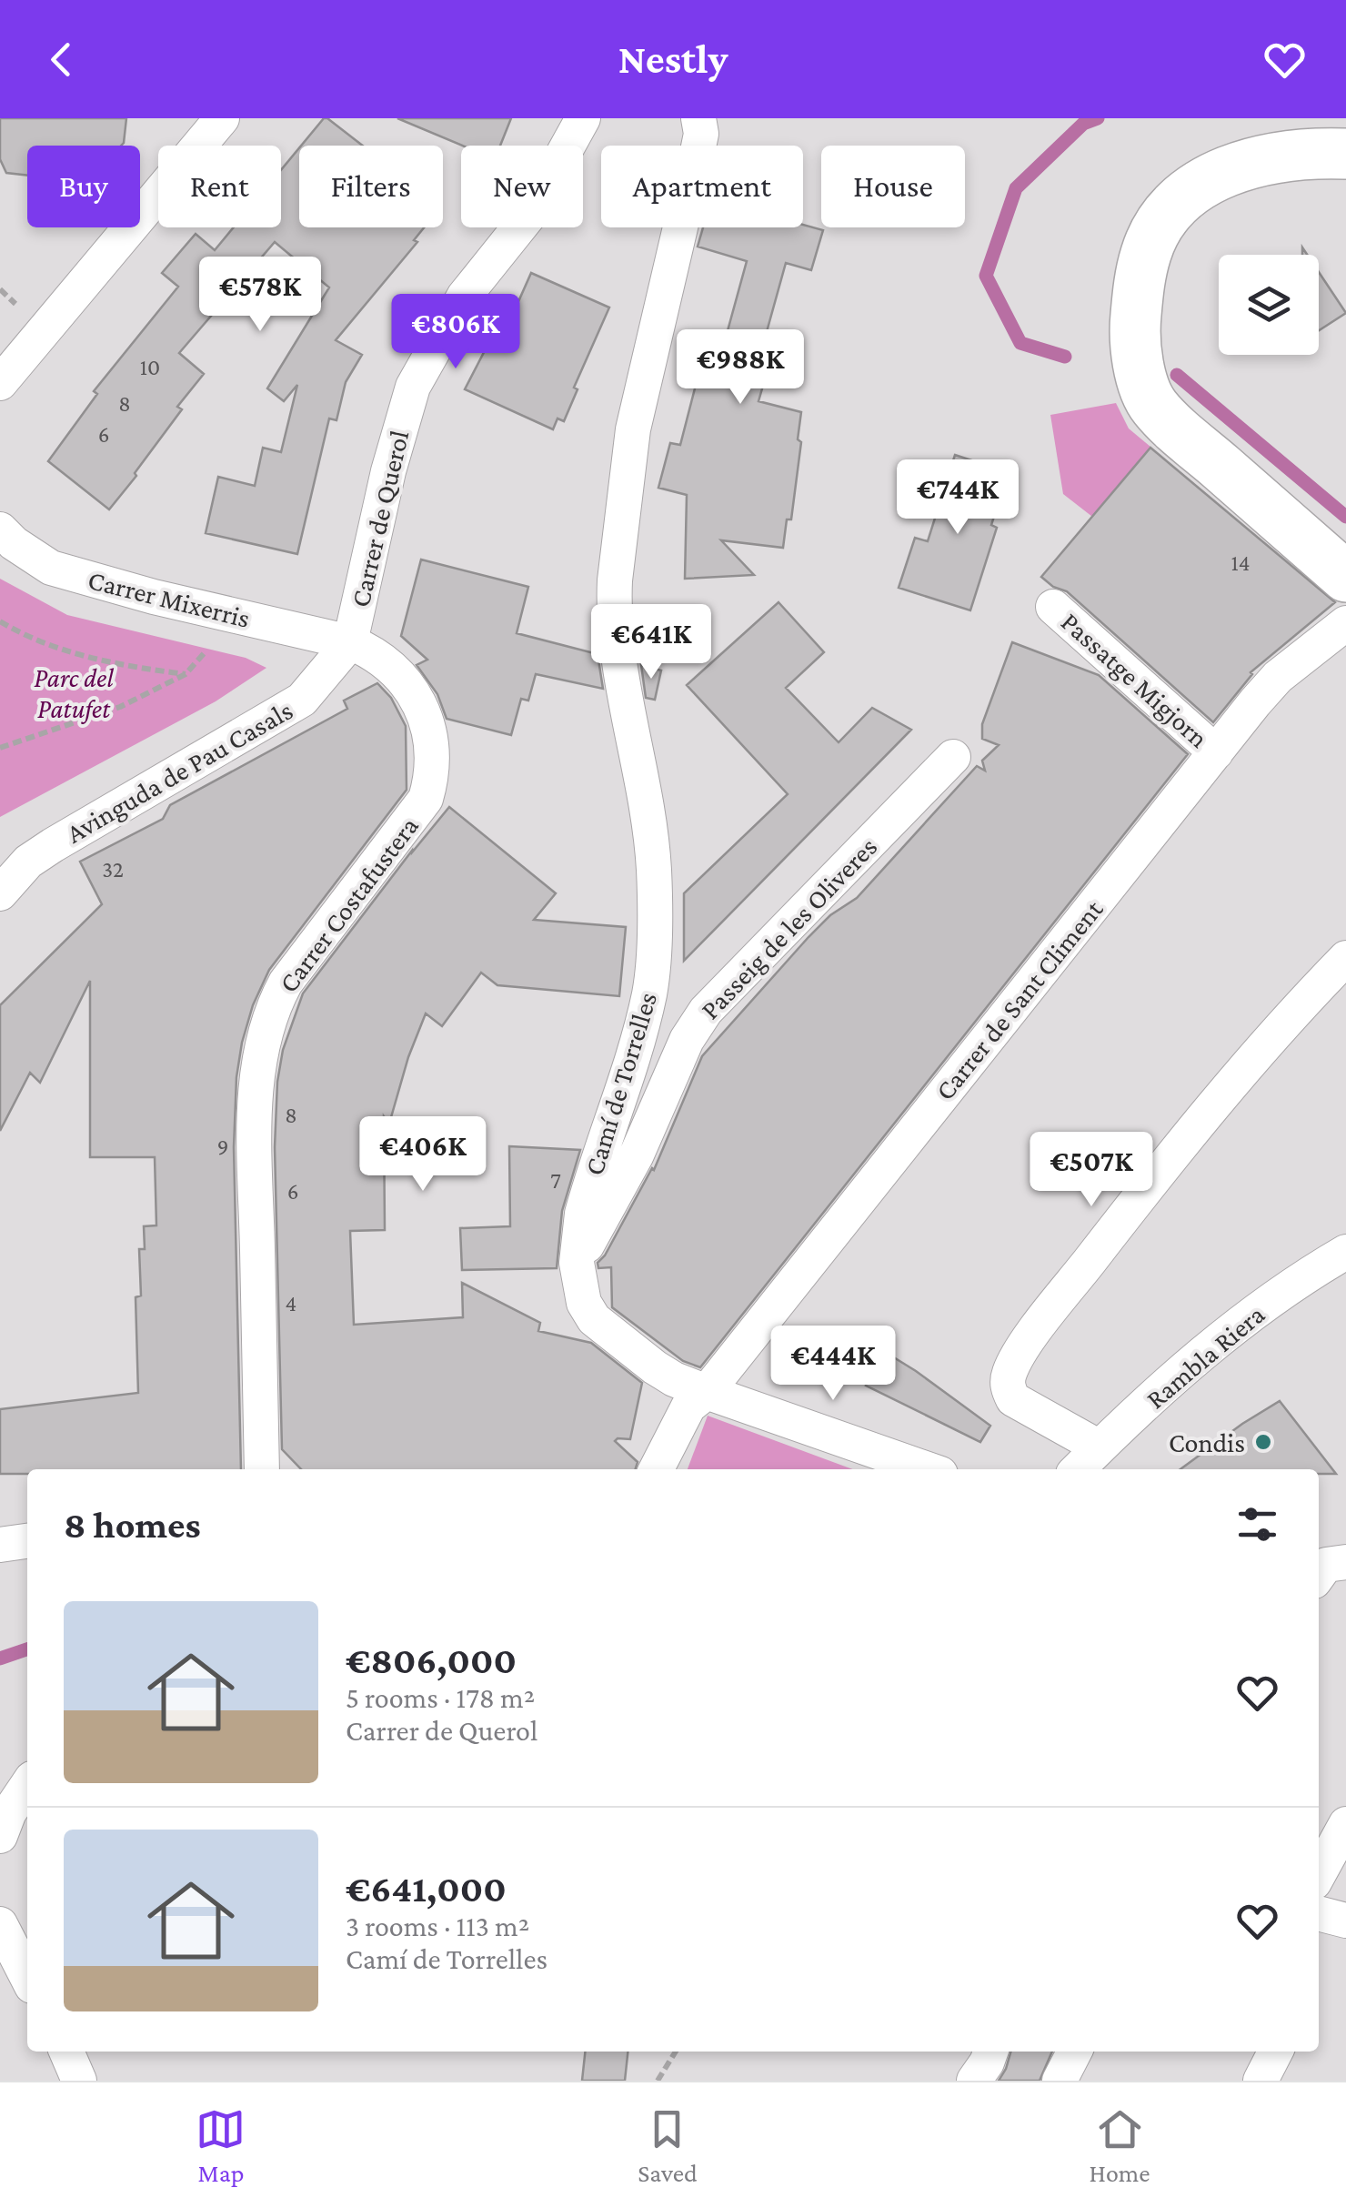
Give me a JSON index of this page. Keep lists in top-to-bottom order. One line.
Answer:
{"streets":{"street":["Carrer de Querol","Carrer Mixerris","Passatge Migjorn","Avinguda de Pau Casals","Carrer Costafustera","Passeig de les Oliveres","Carrer de Sant Climent","Camí de Torrelles","Rambla Riera"]},"crossings":[["Carrer de Querol","Carrer Mixerris"],["Carrer de Querol","Avinguda de Pau Casals"],["Carrer de Querol","Carrer Costafustera"],["Carrer Mixerris","Avinguda de Pau Casals"],["Carrer Mixerris","Carrer Costafustera"],["Passatge Migjorn","Carrer de Sant Climent"],["Avinguda de Pau Casals","Carrer Costafustera"],["Passeig de les Oliveres","Camí de Torrelles"],["Carrer de Sant Climent","Camí de Torrelles"]],"parks":["Parc del Patufet"],"places":["Condis"],"house_numbers":["10","8","6","14","32","8","9","7","6","4"],"page":{"header":"Nestly","chip":["Buy","Rent","Filters","New","Apartment","House"],"price":["€578K","€806K","€988K","€744K","€641K","€406K","€507K","€444K"],"heading":"8 homes","list":[{"name":"€806,000","note":"5 rooms · 178 m² · Carrer de Querol"},{"name":"€641,000","note":"3 rooms · 113 m² · Camí de Torrelles"}],"tabs":["Map","Saved","Home"]}}
